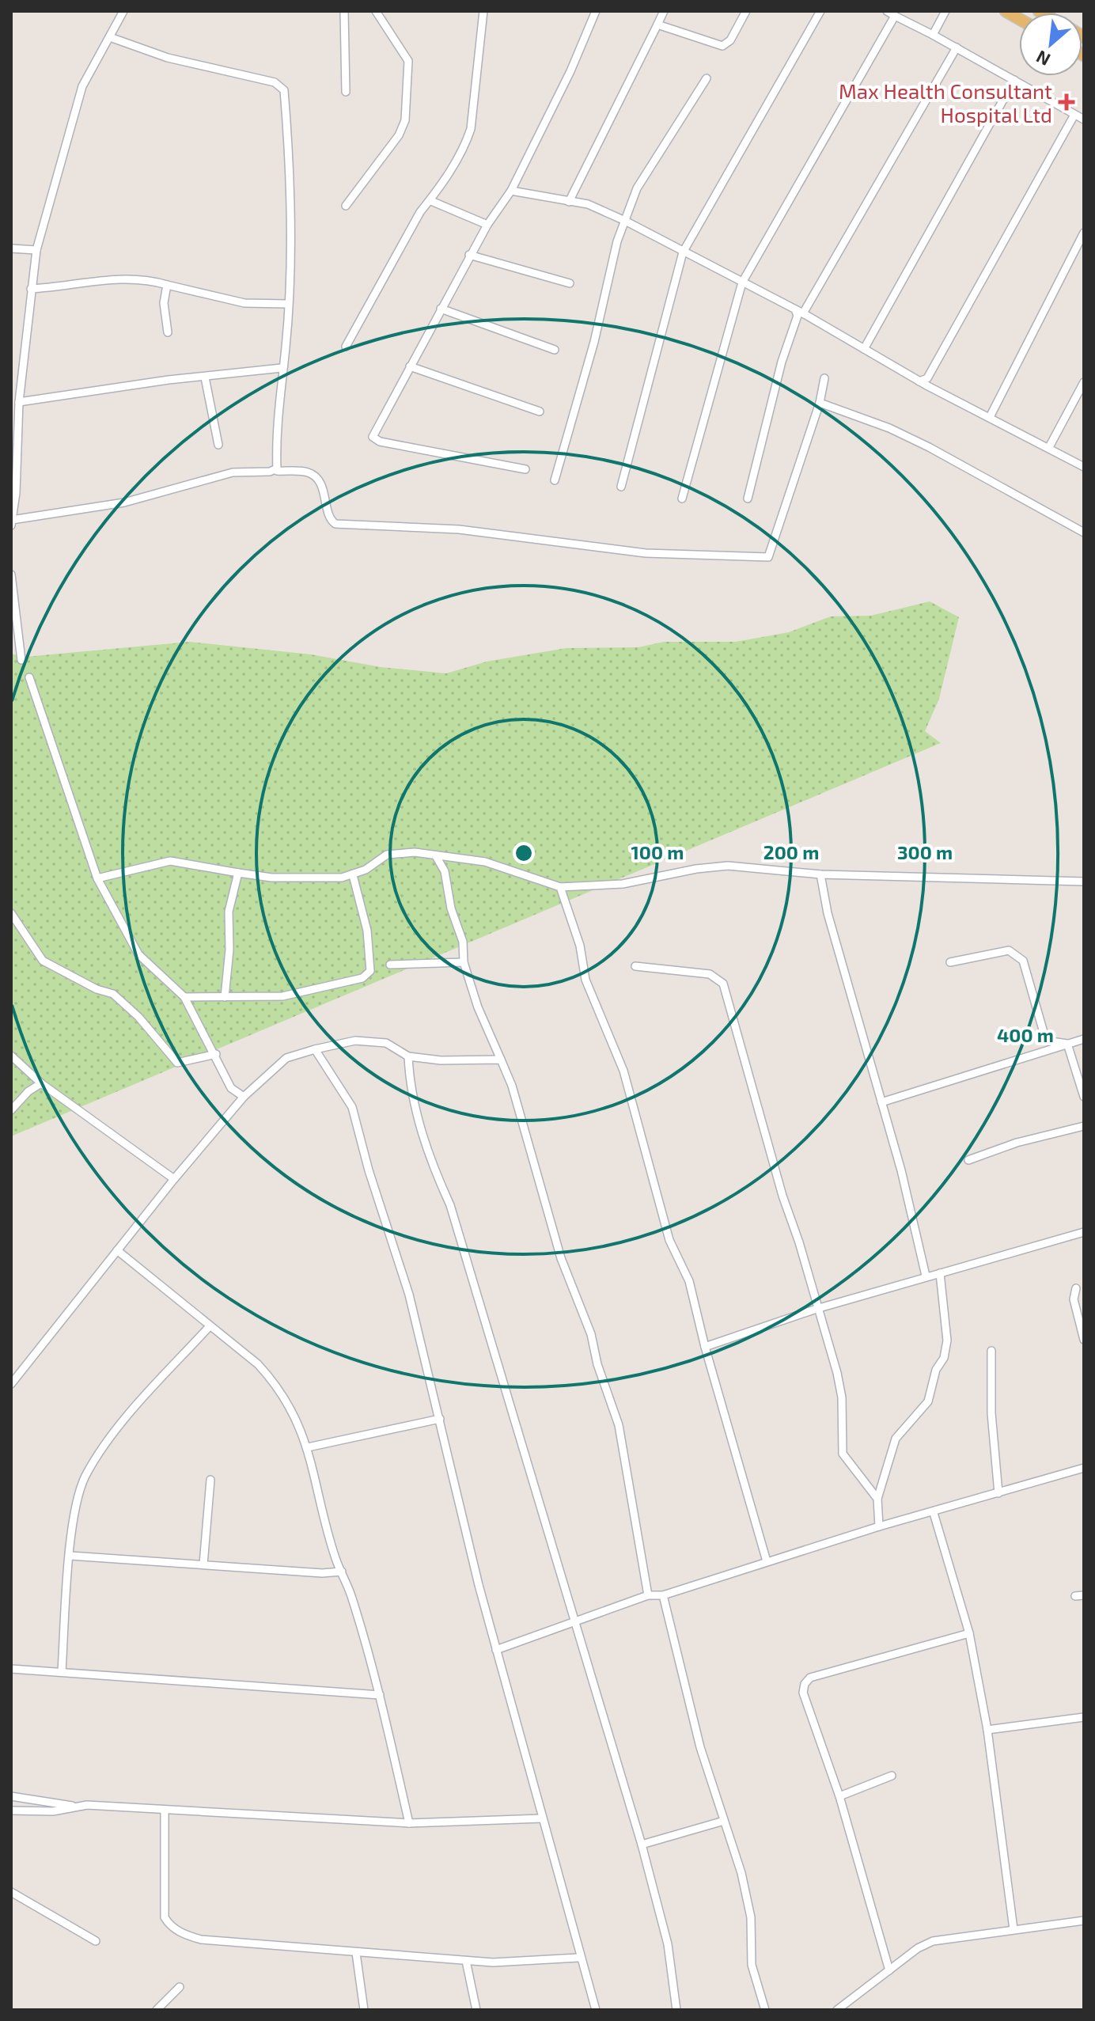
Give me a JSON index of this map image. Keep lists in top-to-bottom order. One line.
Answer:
{"places":{"health":["Max Health Consultant Hospital Ltd"]},"north":"bottom left","rings":["100 m","200 m","300 m","400 m"]}
